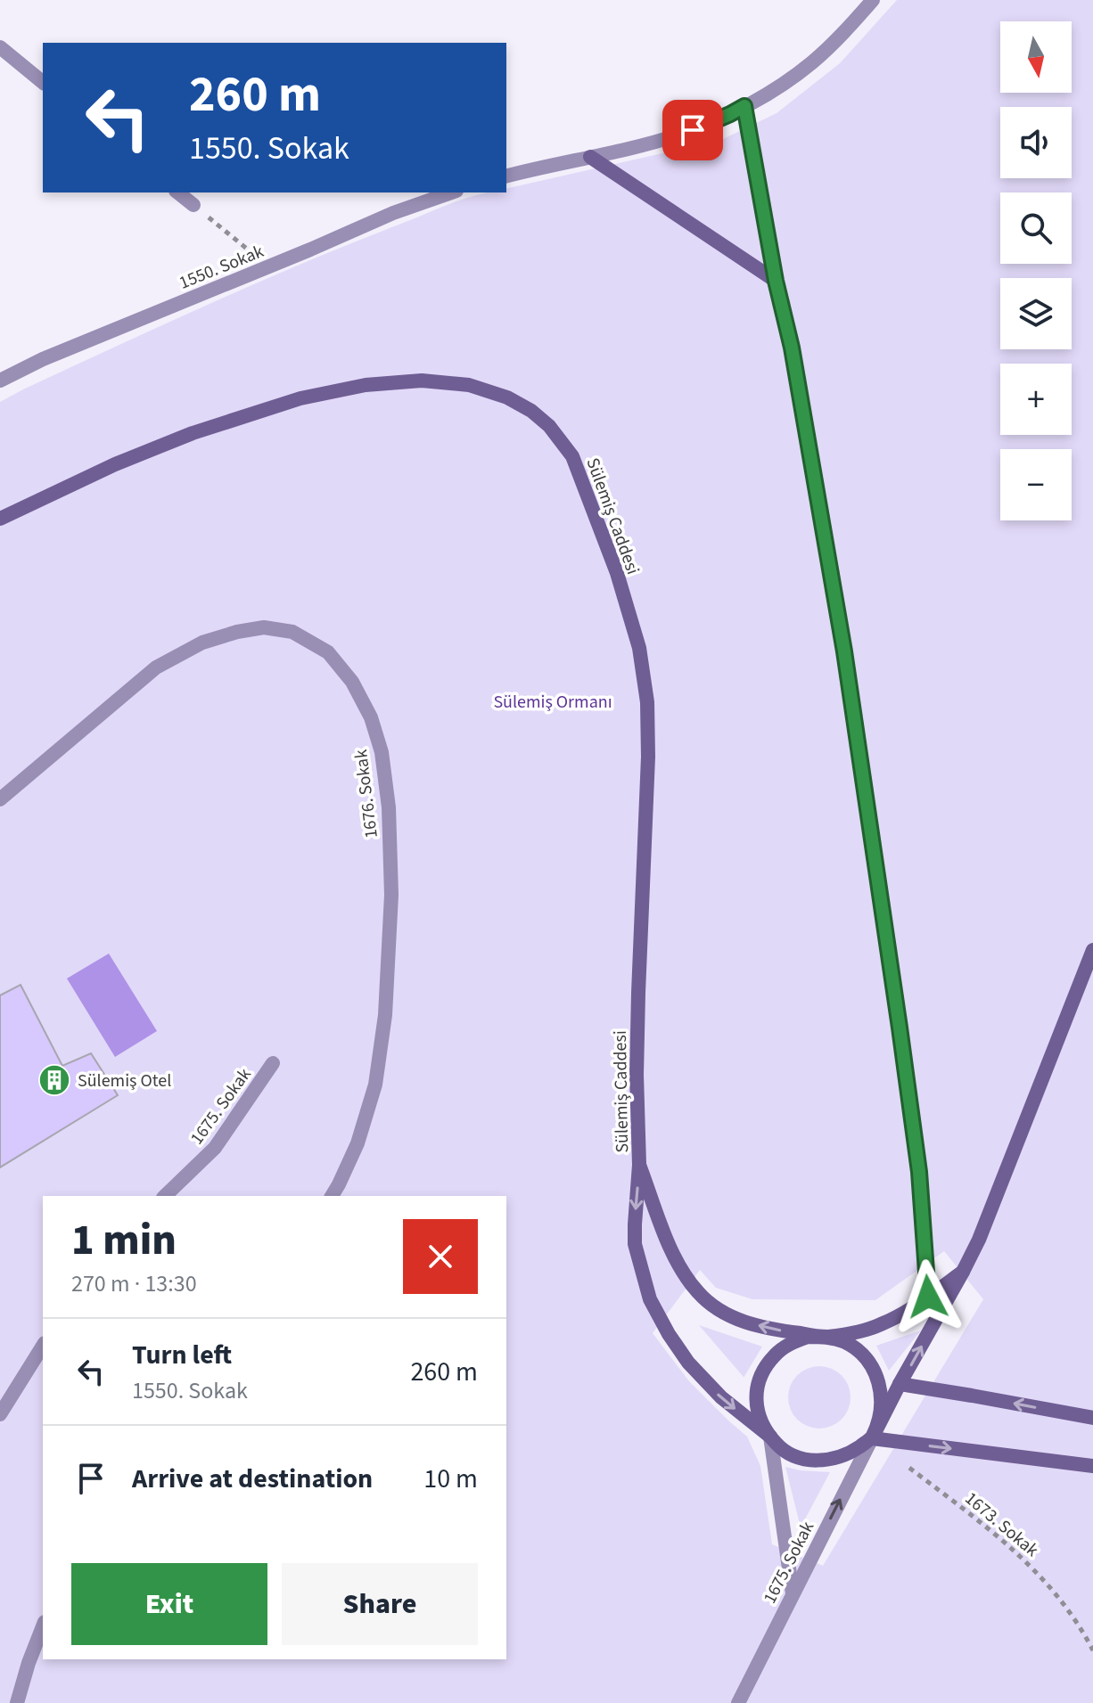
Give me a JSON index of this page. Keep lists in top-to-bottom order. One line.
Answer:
{"streets":{"street":["1550. Sokak","Sülemiş Caddesi","1676. Sokak","1675. Sokak"],"path":["1673. Sokak"]},"one_way":["1675. Sokak"],"parks":["Sülemiş Ormanı"],"places":{"building":["Sülemiş Otel"]},"north":"bottom","page":{"map_buttons":["+","−"],"turn":["260 m","1550. Sokak"],"heading":["1 min","270 m · 13:30"],"list":[{"name":"Turn left","note":"1550. Sokak","value":"260 m"},{"name":"Arrive at destination","value":"10 m"}],"buttons":["Exit","Share"]}}
